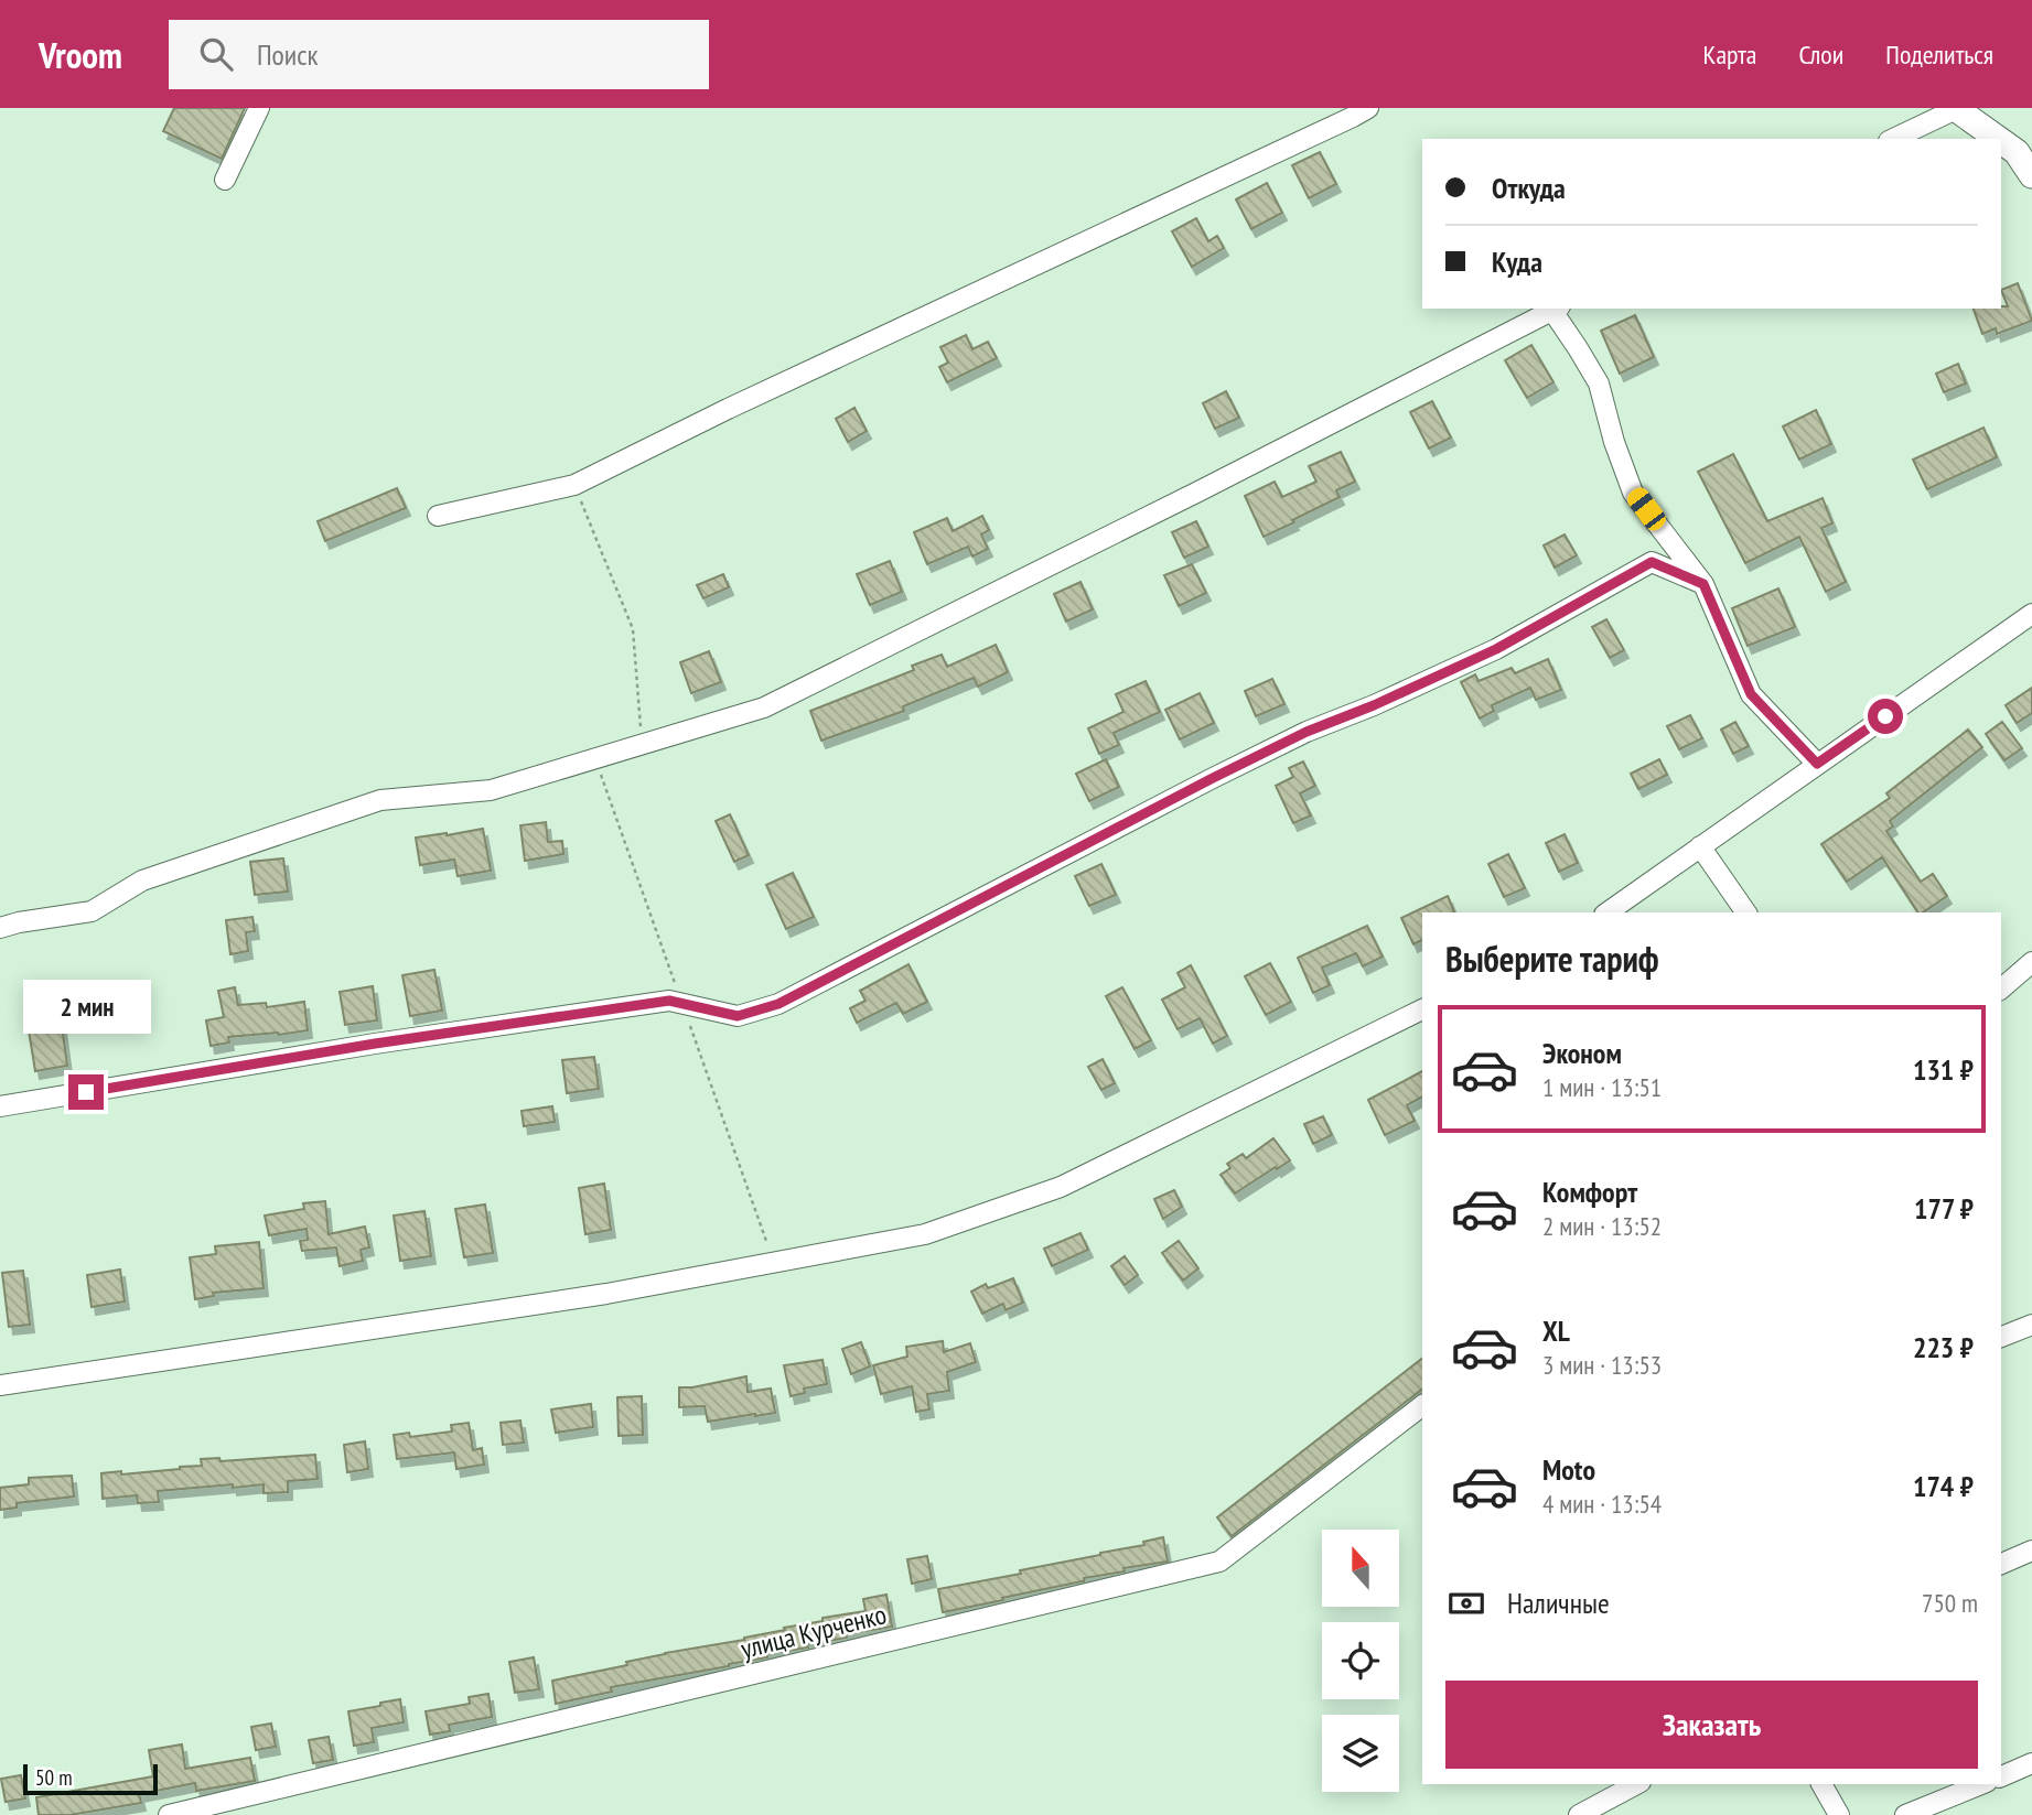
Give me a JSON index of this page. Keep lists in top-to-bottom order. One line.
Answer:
{"streets":{"street":["улица Курченко"]},"scale_bar":"50 m","north":"top","page":{"header":"Vroom","search":"Поиск","nav":["Карта","Слои","Поделиться"],"banner":["Откуда","Куда"],"heading":"Выберите тариф","bubble":"2 мин","list":[{"name":"Эконом","note":"1 мин · 13:51","value":"131 ₽"},{"name":"Комфорт","note":"2 мин · 13:52","value":"177 ₽"},{"name":"XL","note":"3 мин · 13:53","value":"223 ₽"},{"name":"Moto","note":"4 мин · 13:54","value":"174 ₽"}],"pay":["Наличные","750 m"],"buttons":"Заказать","scale":"50 m"}}
